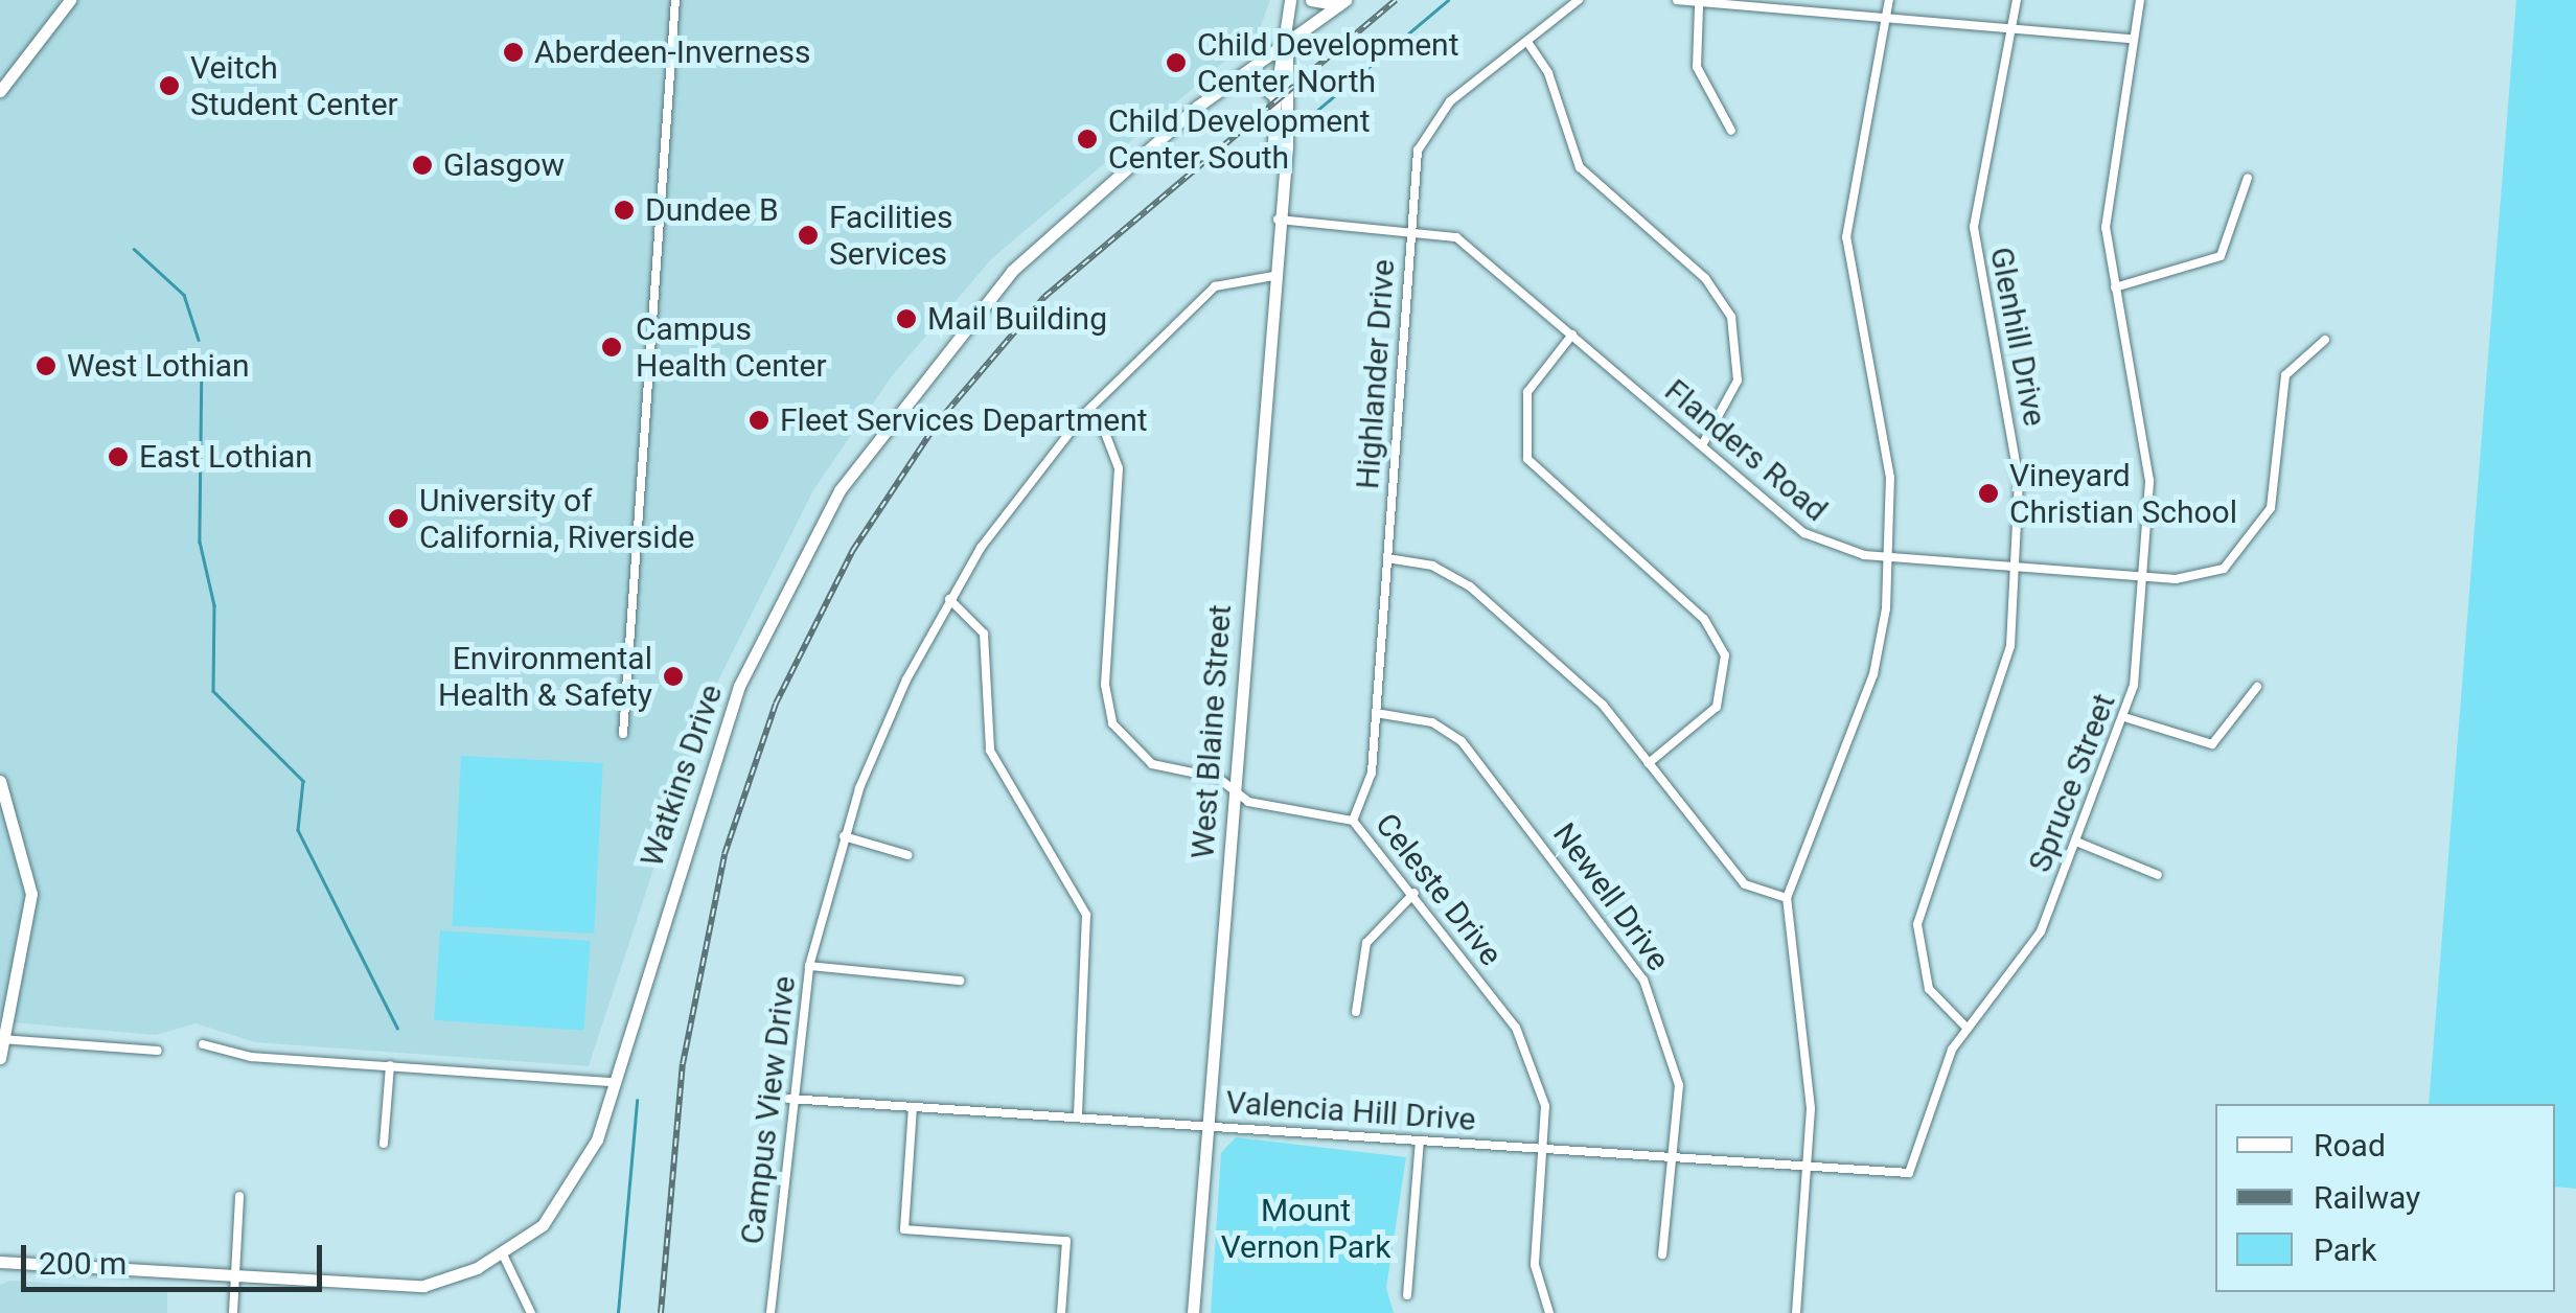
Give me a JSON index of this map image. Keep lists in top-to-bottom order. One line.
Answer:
{"streets":{"main road":["West Blaine Street","Watkins Drive"],"street":["Glenhill Drive","Highlander Drive","Flanders Road","Spruce Street","Celeste Drive","Newell Drive","Campus View Drive","Valencia Hill Drive"]},"crossings":[["Glenhill Drive","Flanders Road"],["Glenhill Drive","Spruce Street"],["Highlander Drive","Flanders Road"],["Highlander Drive","Celeste Drive"],["Highlander Drive","Newell Drive"],["Flanders Road","West Blaine Street"],["Flanders Road","Spruce Street"],["West Blaine Street","Watkins Drive"],["West Blaine Street","Celeste Drive"],["West Blaine Street","Campus View Drive"],["West Blaine Street","Valencia Hill Drive"],["Spruce Street","Valencia Hill Drive"],["Celeste Drive","Campus View Drive"],["Celeste Drive","Valencia Hill Drive"],["Newell Drive","Valencia Hill Drive"],["Campus View Drive","Valencia Hill Drive"]],"parks":["Mount Vernon Park"],"places":["Aberdeen-Inverness","Child Development Center North","Veitch Student Center","Child Development Center South","Glasgow","Dundee B","Facilities Services","Mail Building","Campus Health Center","West Lothian","Fleet Services Department","East Lothian","Vineyard Christian School","University of California, Riverside","Environmental Health & Safety"],"legend":["Road","Railway","Park"],"scale_bar":"200 m"}
